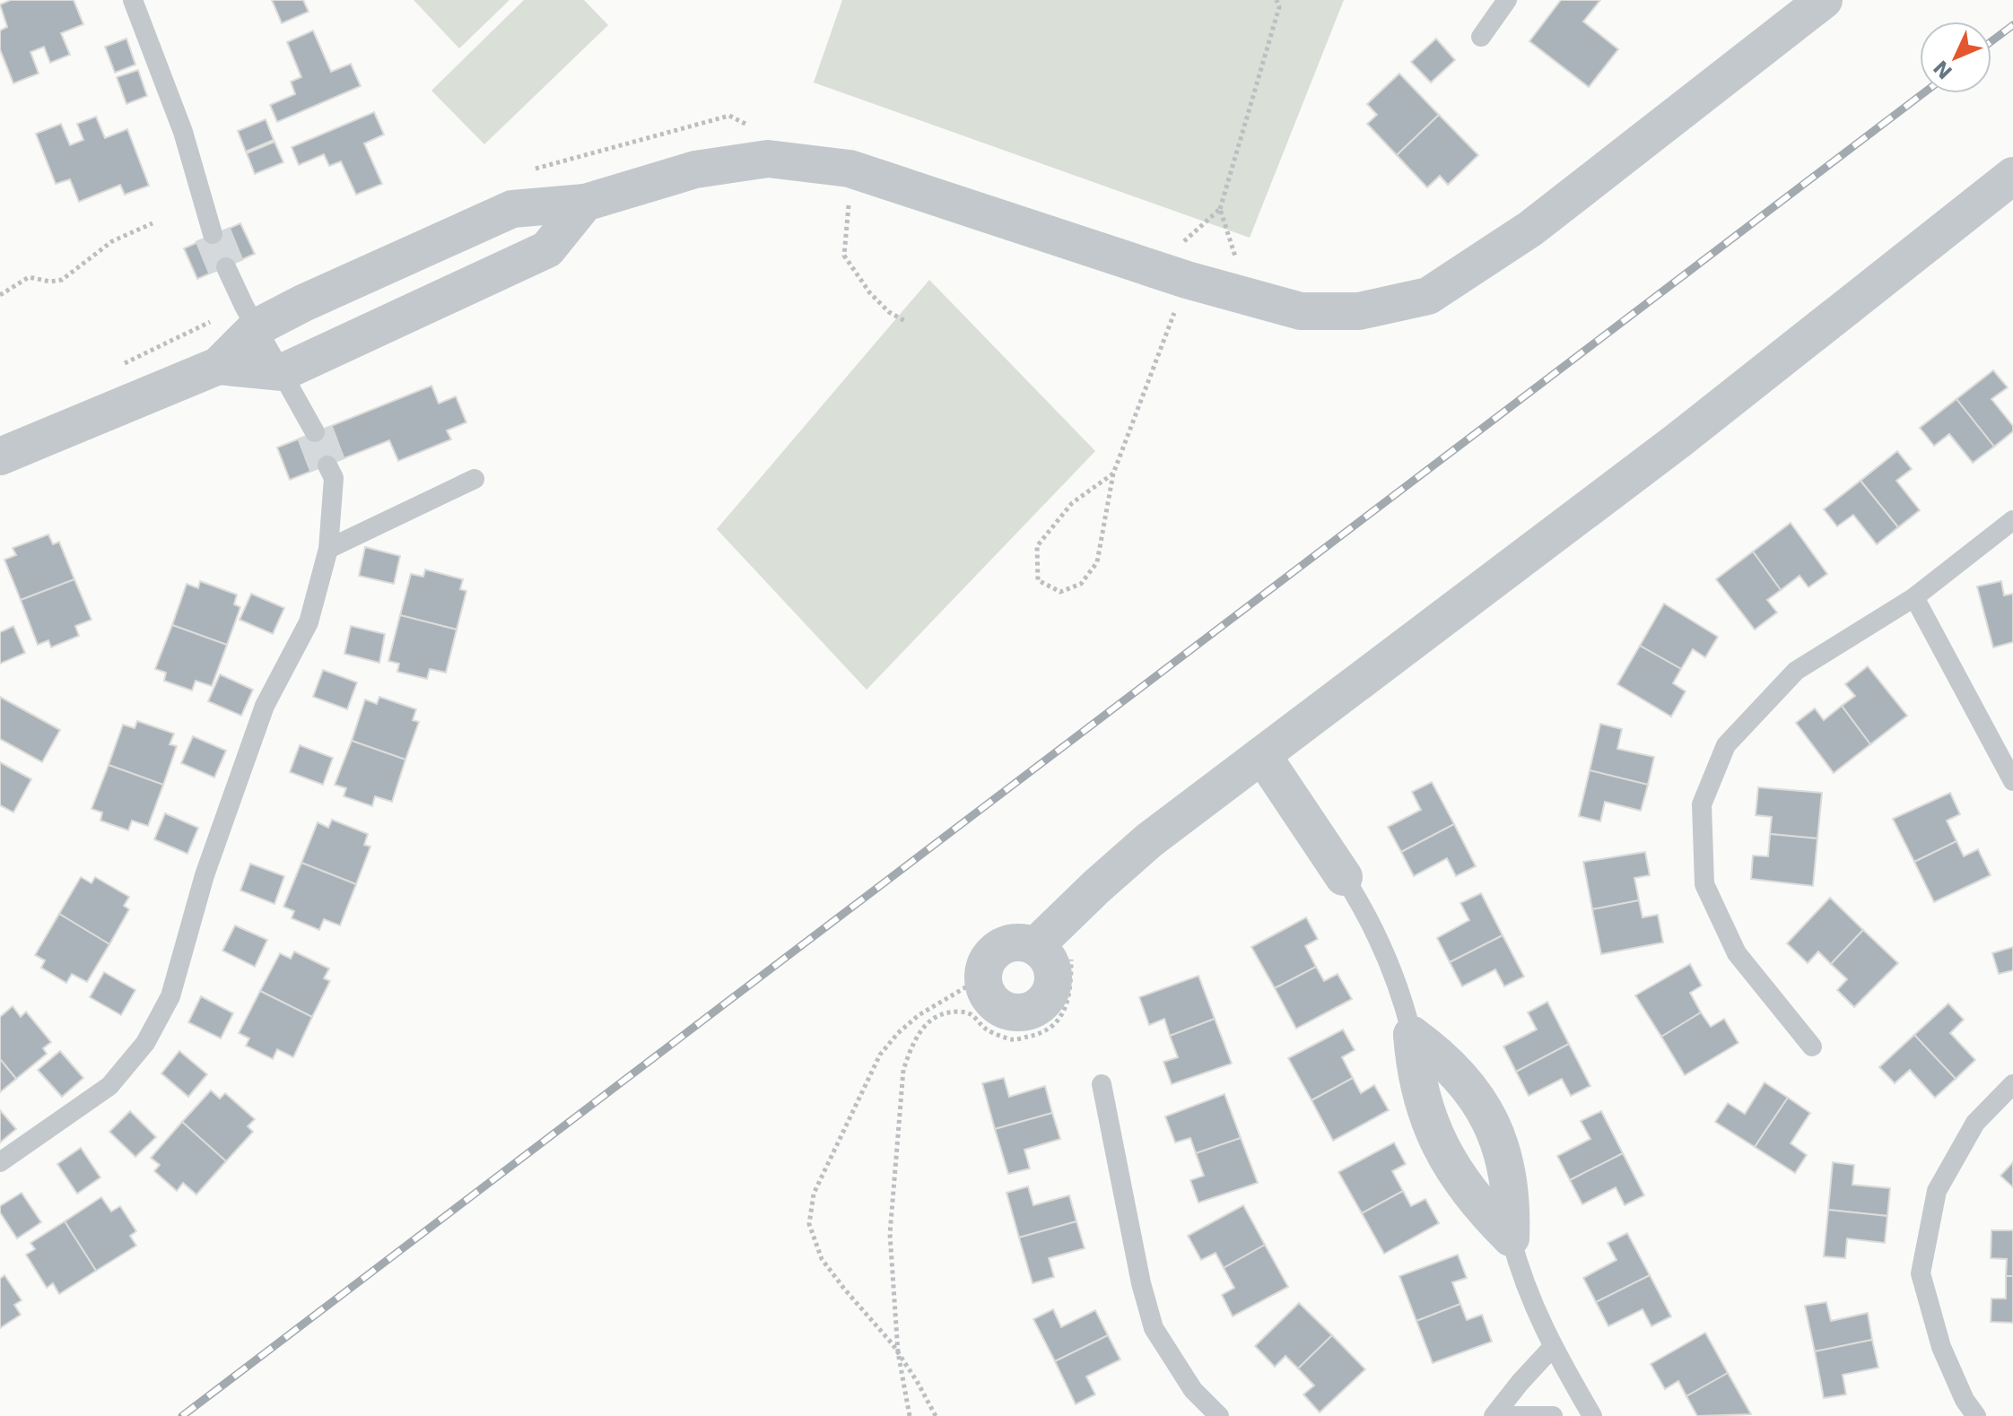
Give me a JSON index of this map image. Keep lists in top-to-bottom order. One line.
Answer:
{"north":"bottom left"}
